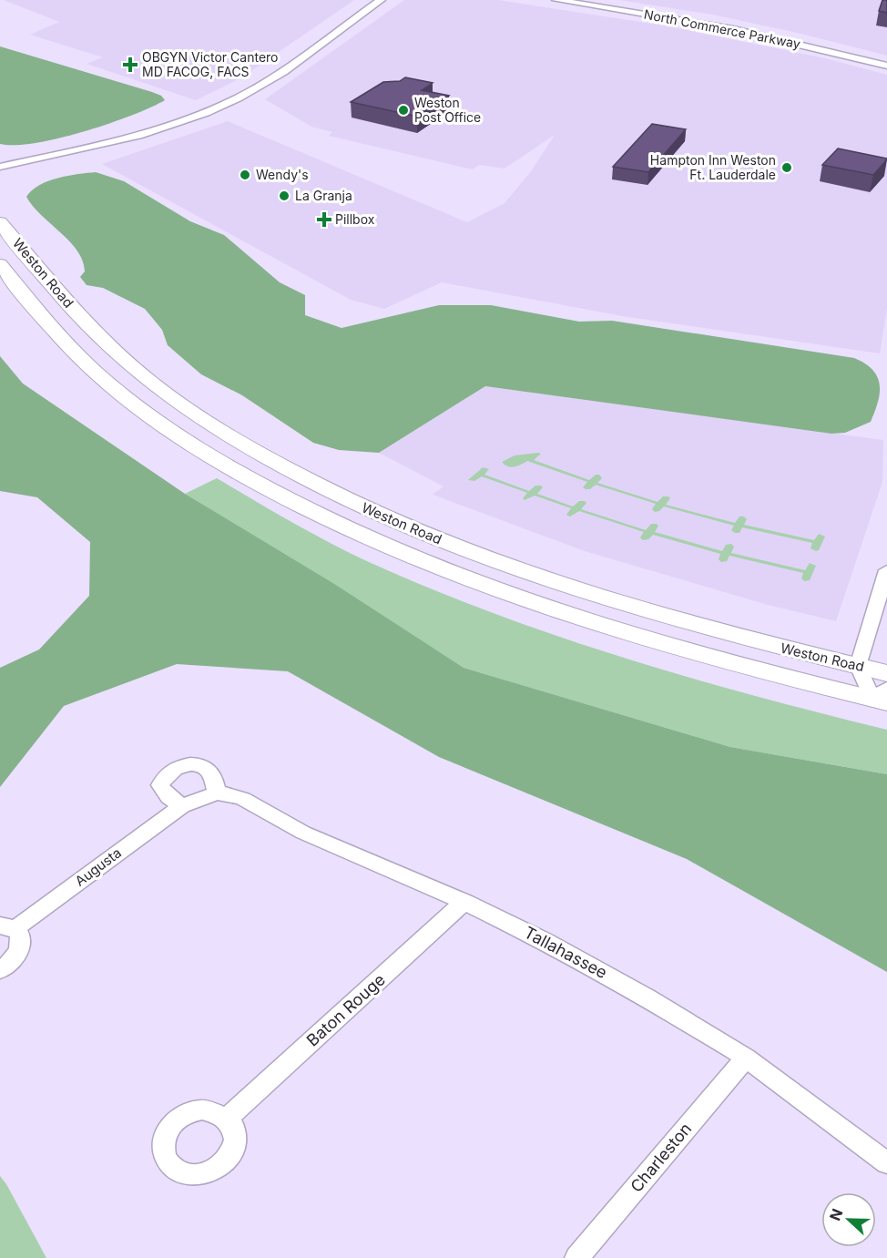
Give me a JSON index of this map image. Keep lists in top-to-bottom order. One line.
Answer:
{"streets":{"main road":["Weston Road"],"street":["North Commerce Parkway","Augusta","Tallahassee","Baton Rouge","Charleston"]},"crossings":[["Augusta","Tallahassee"],["Tallahassee","Baton Rouge"],["Tallahassee","Charleston"]],"places":{"health":["OBGYN Victor Cantero MD FACOG, FACS","Pillbox"],"other":["Weston Post Office","Hampton Inn Weston Ft. Lauderdale","Wendy's","La Granja"]},"north":"left"}
